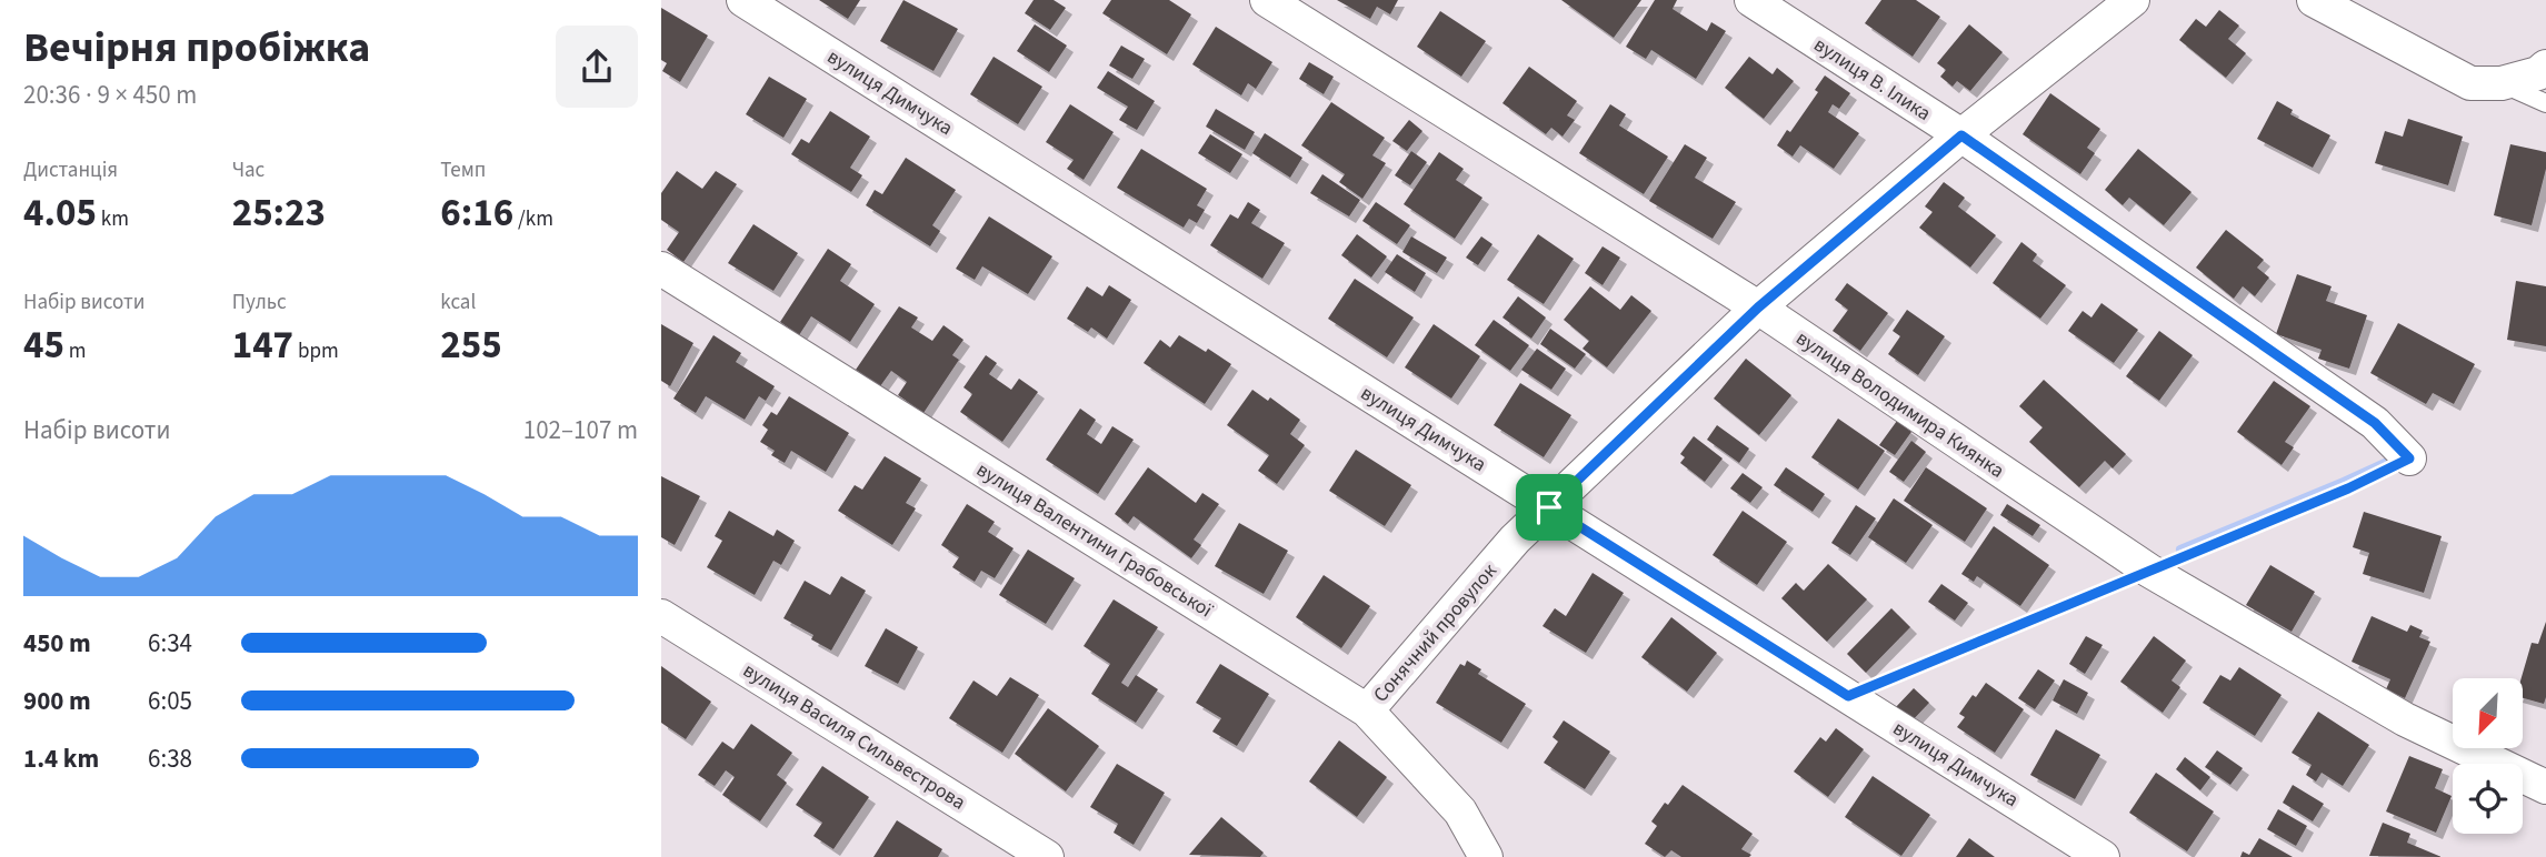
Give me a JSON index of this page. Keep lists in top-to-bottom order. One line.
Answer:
{"streets":{"street":["вулиця В. Ілика","вулиця Димчука","вулиця Володимира Киянка","вулиця Валентини Грабовської","Сонячний провулок","вулиця Василя Сильвестрова"]},"crossings":[["вулиця В. Ілика","Сонячний провулок"],["вулиця Димчука","Сонячний провулок"],["вулиця Володимира Киянка","Сонячний провулок"],["вулиця Валентини Грабовської","Сонячний провулок"]],"north":"bottom left","page":{"heading":["Вечірня пробіжка","20:36 · 9 × 450 m"],"stats":[["Дистанція","4.05 km"],["Час","25:23"],["Темп","6:16 /km"],["Набір висоти","45 m"],["Пульс","147 bpm"],["kcal","255"]],"chart":["Набір висоти","102–107 m"],"list":[{"name":"450 m","note":"6:34"},{"name":"900 m","note":"6:05"},{"name":"1.4 km","note":"6:38"}]}}
